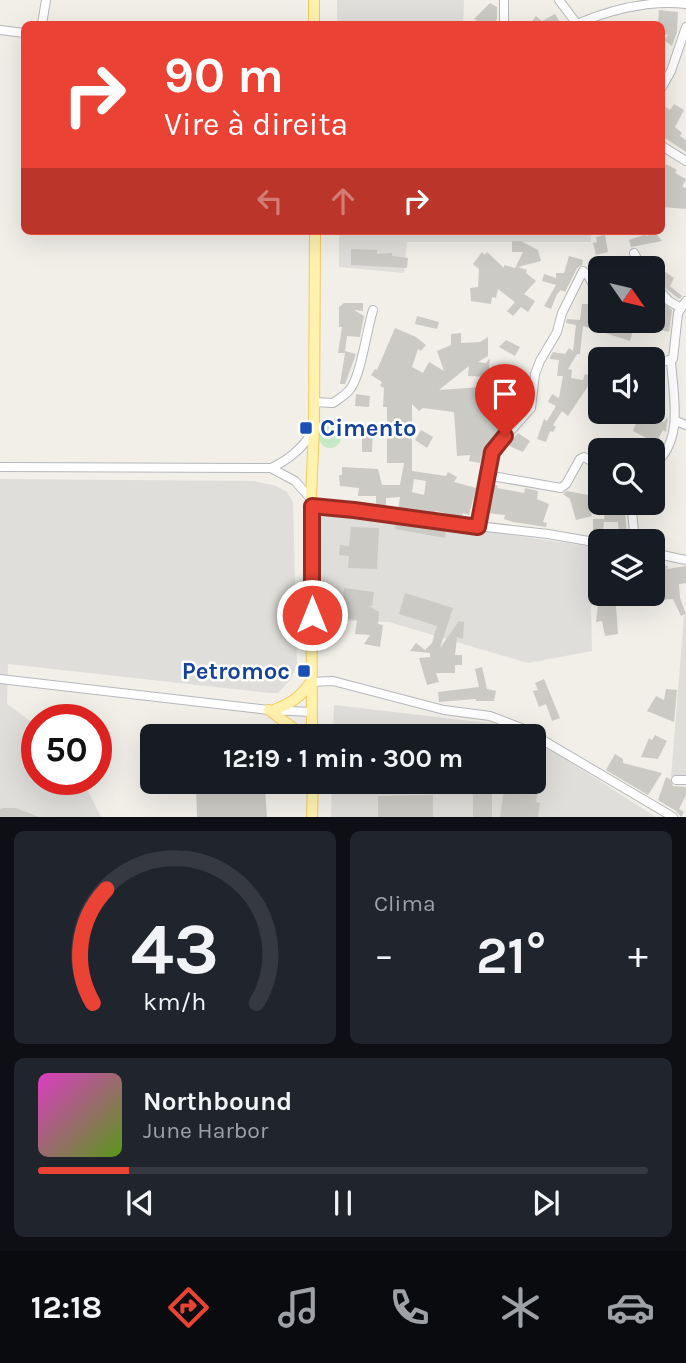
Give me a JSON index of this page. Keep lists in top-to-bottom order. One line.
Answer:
{"places":{"transit":["Cimento","Petromoc"]},"north":"bottom right","page":{"turn":["90 m","Vire à direita"],"limit":"50","trip":"12:19 · 1 min · 300 m","tile":"Clima","heat":["−","21°","+"],"song":["Northbound","June Harbor"],"tabs":"12:18","gauge":["43","km/h"]}}
